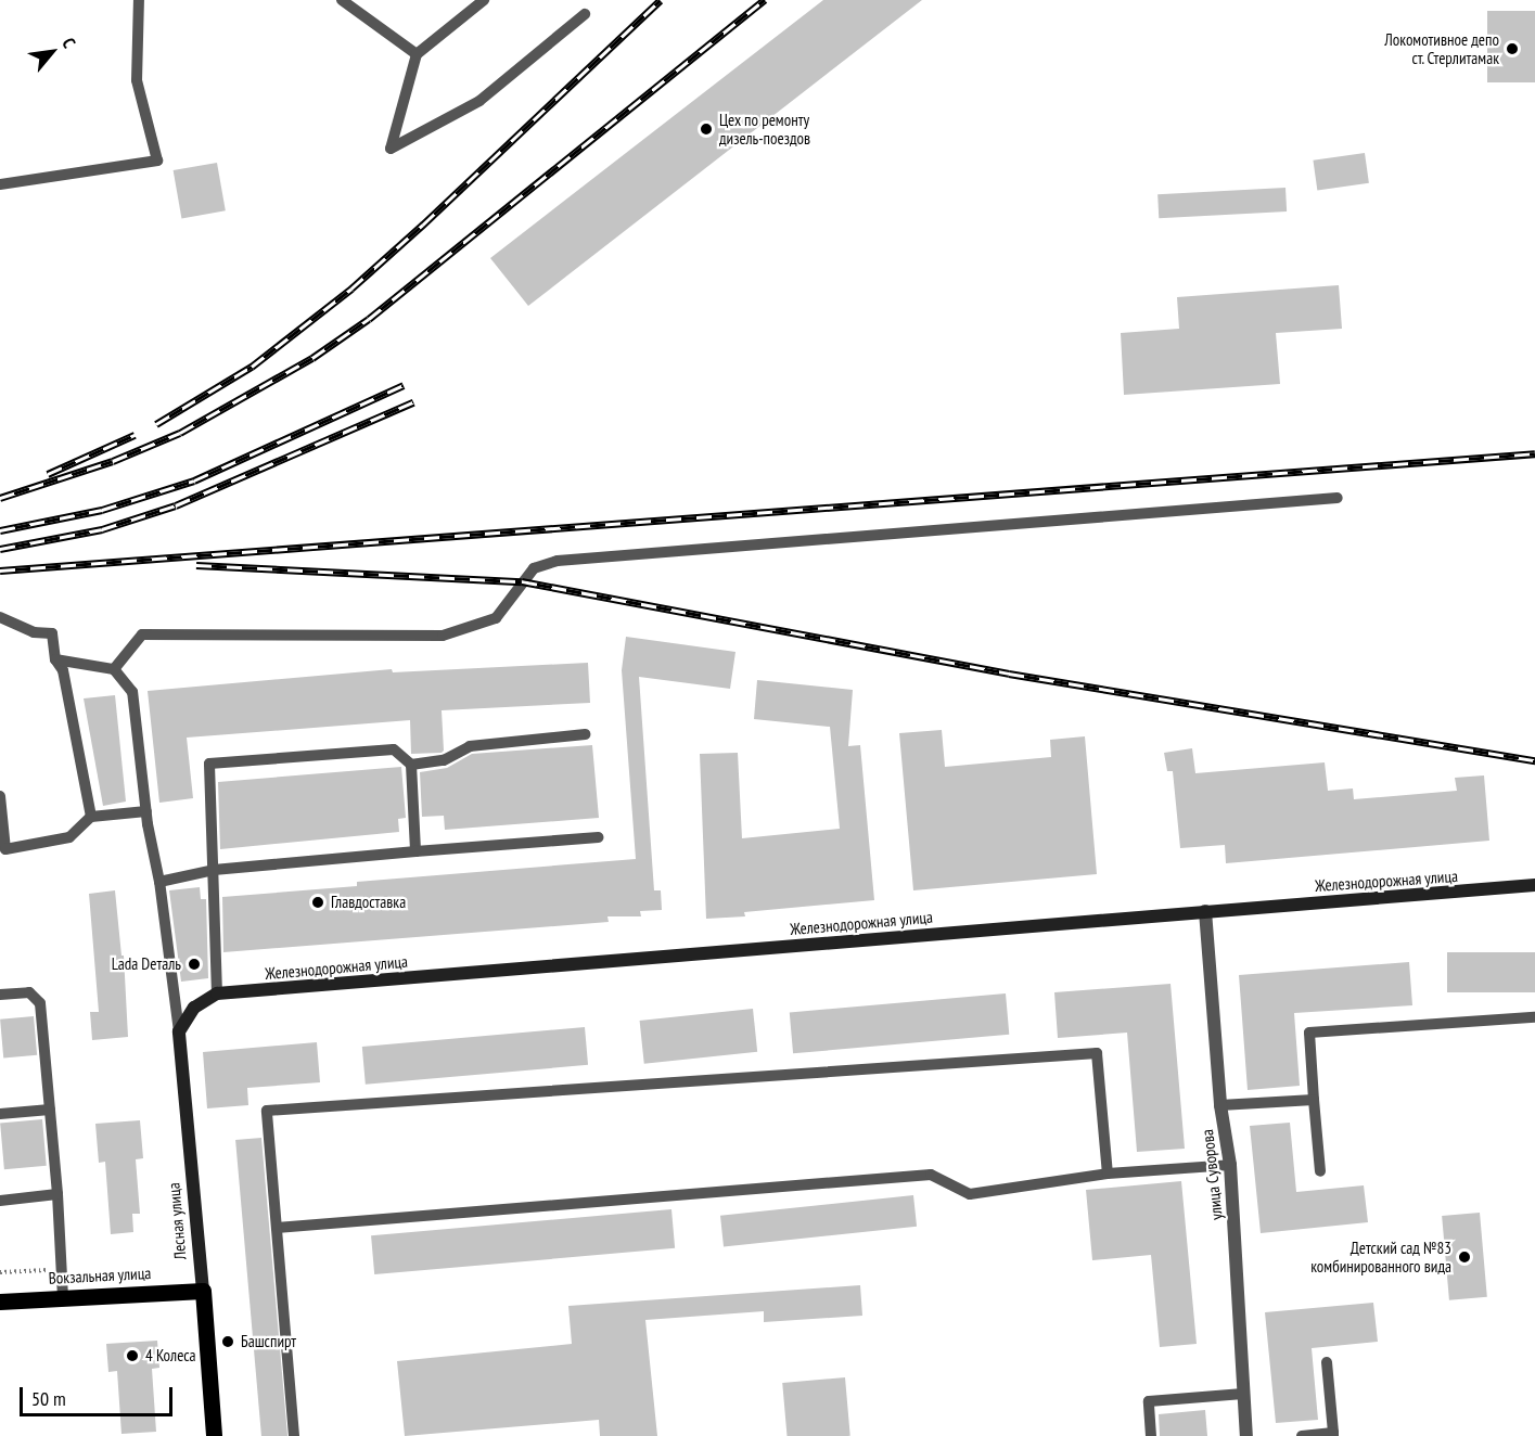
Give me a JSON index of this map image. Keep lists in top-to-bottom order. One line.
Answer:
{"streets":{"main road":["Железнодорожная улица","Лесная улица","Вокзальная улица"],"street":["улица Суворова"]},"crossings":[["Железнодорожная улица","улица Суворова"],["Железнодорожная улица","Лесная улица"],["Лесная улица","Вокзальная улица"]],"places":["Локомотивное депо ст. Стерлитамак","Цех по ремонту дизель-поездов","Главдоставка","Lada Dеталь","Детский сад №83 комбинированного вида","Башспирт","4 Колеса"],"scale_bar":"50 m","north":"top right"}
